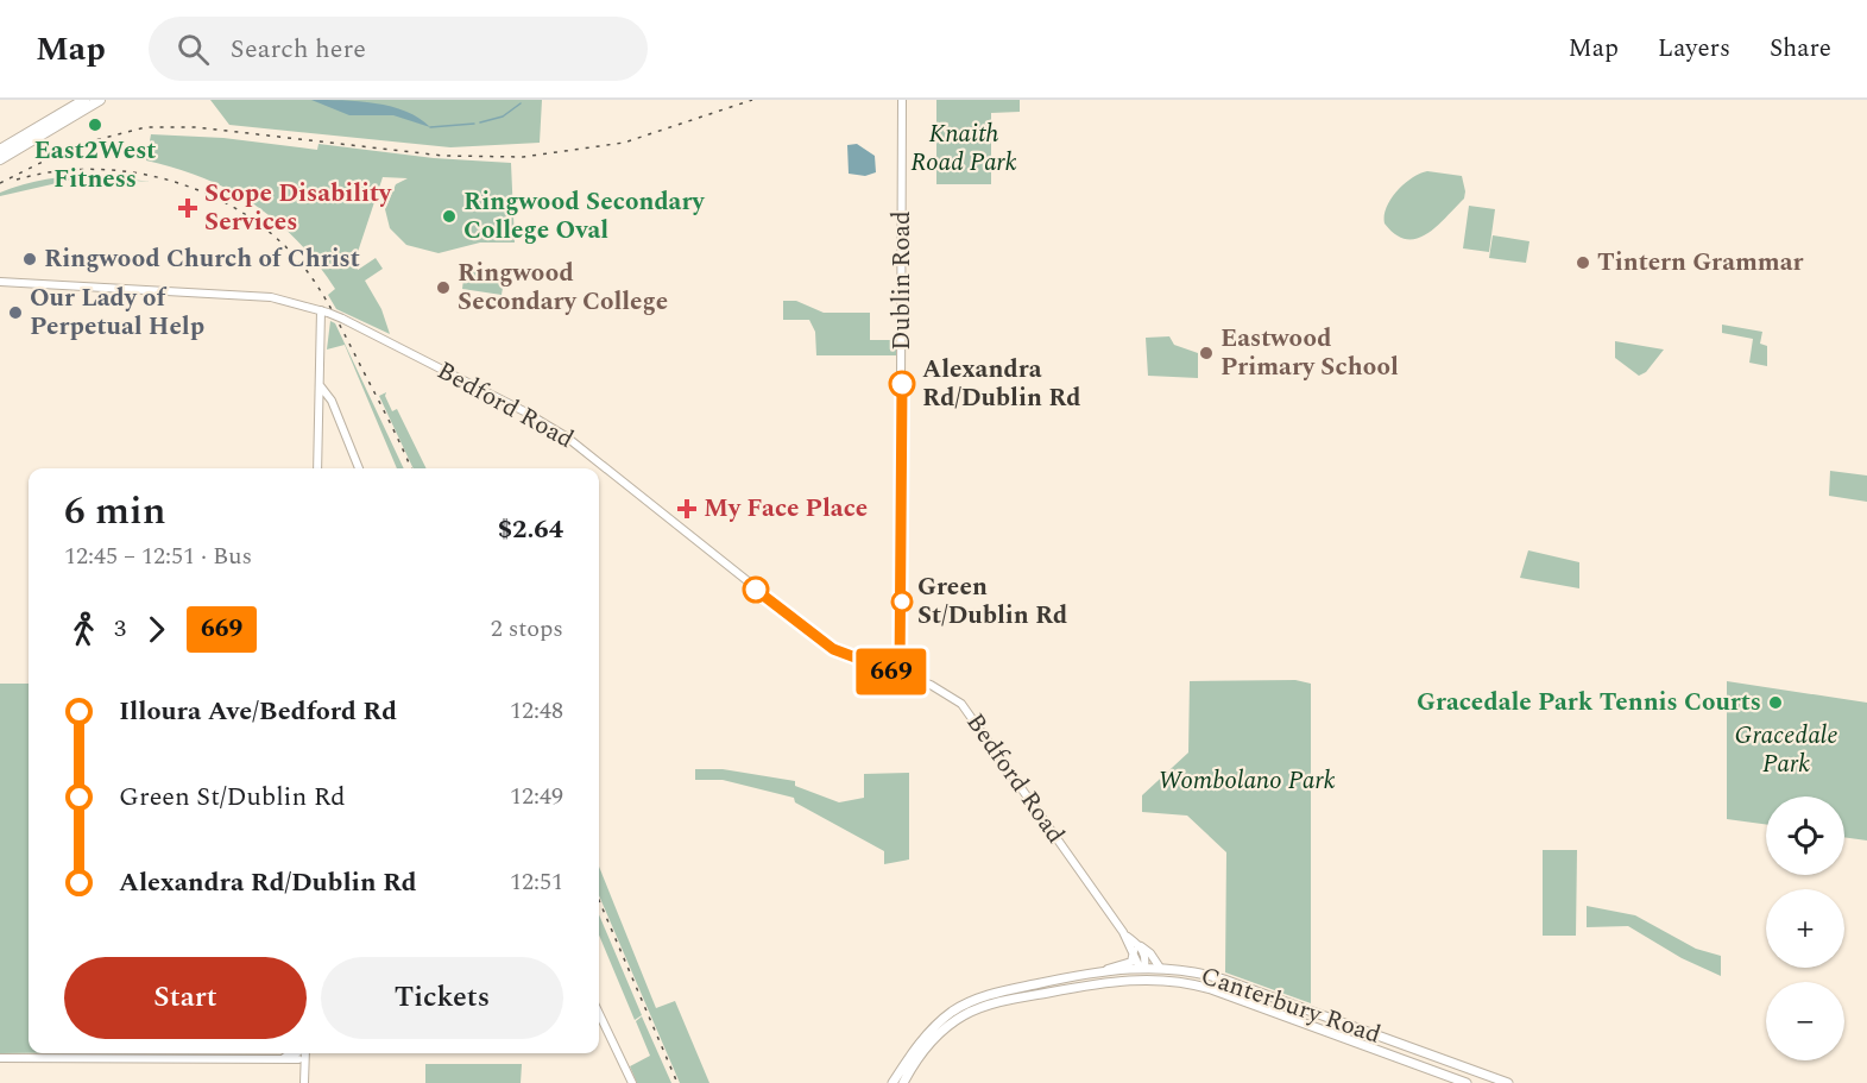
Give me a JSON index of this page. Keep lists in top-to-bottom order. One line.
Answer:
{"streets":{"main road":["Dublin Road","Bedford Road","Canterbury Road"]},"crossings":[["Dublin Road","Bedford Road"],["Bedford Road","Canterbury Road"]],"parks":["Knaith Road Park","Gracedale Park","Wombolano Park"],"places":{"other":["East2West Fitness","Ringwood Secondary College Oval","Ringwood Church of Christ","Tintern Grammar","Ringwood Secondary College","Our Lady of Perpetual Help","Eastwood Primary School","Alexandra Rd/Dublin Rd","Green St/Dublin Rd","Gracedale Park Tennis Courts"],"health":["Scope Disability Services","My Face Place"]},"lines":["bus line 669"],"page":{"header":"Map","search":"Search here","nav":["Map","Layers","Share"],"on_map":"669","heading":["6 min","12:45 – 12:51 · Bus","$2.64"],"legs":["3","669","2 stops"],"list":[{"name":"Illoura Ave/Bedford Rd","value":"12:48"},{"name":"Green St/Dublin Rd","value":"12:49"},{"name":"Alexandra Rd/Dublin Rd","value":"12:51"}],"map_buttons":["+","−"],"buttons":["Start","Tickets"]}}
